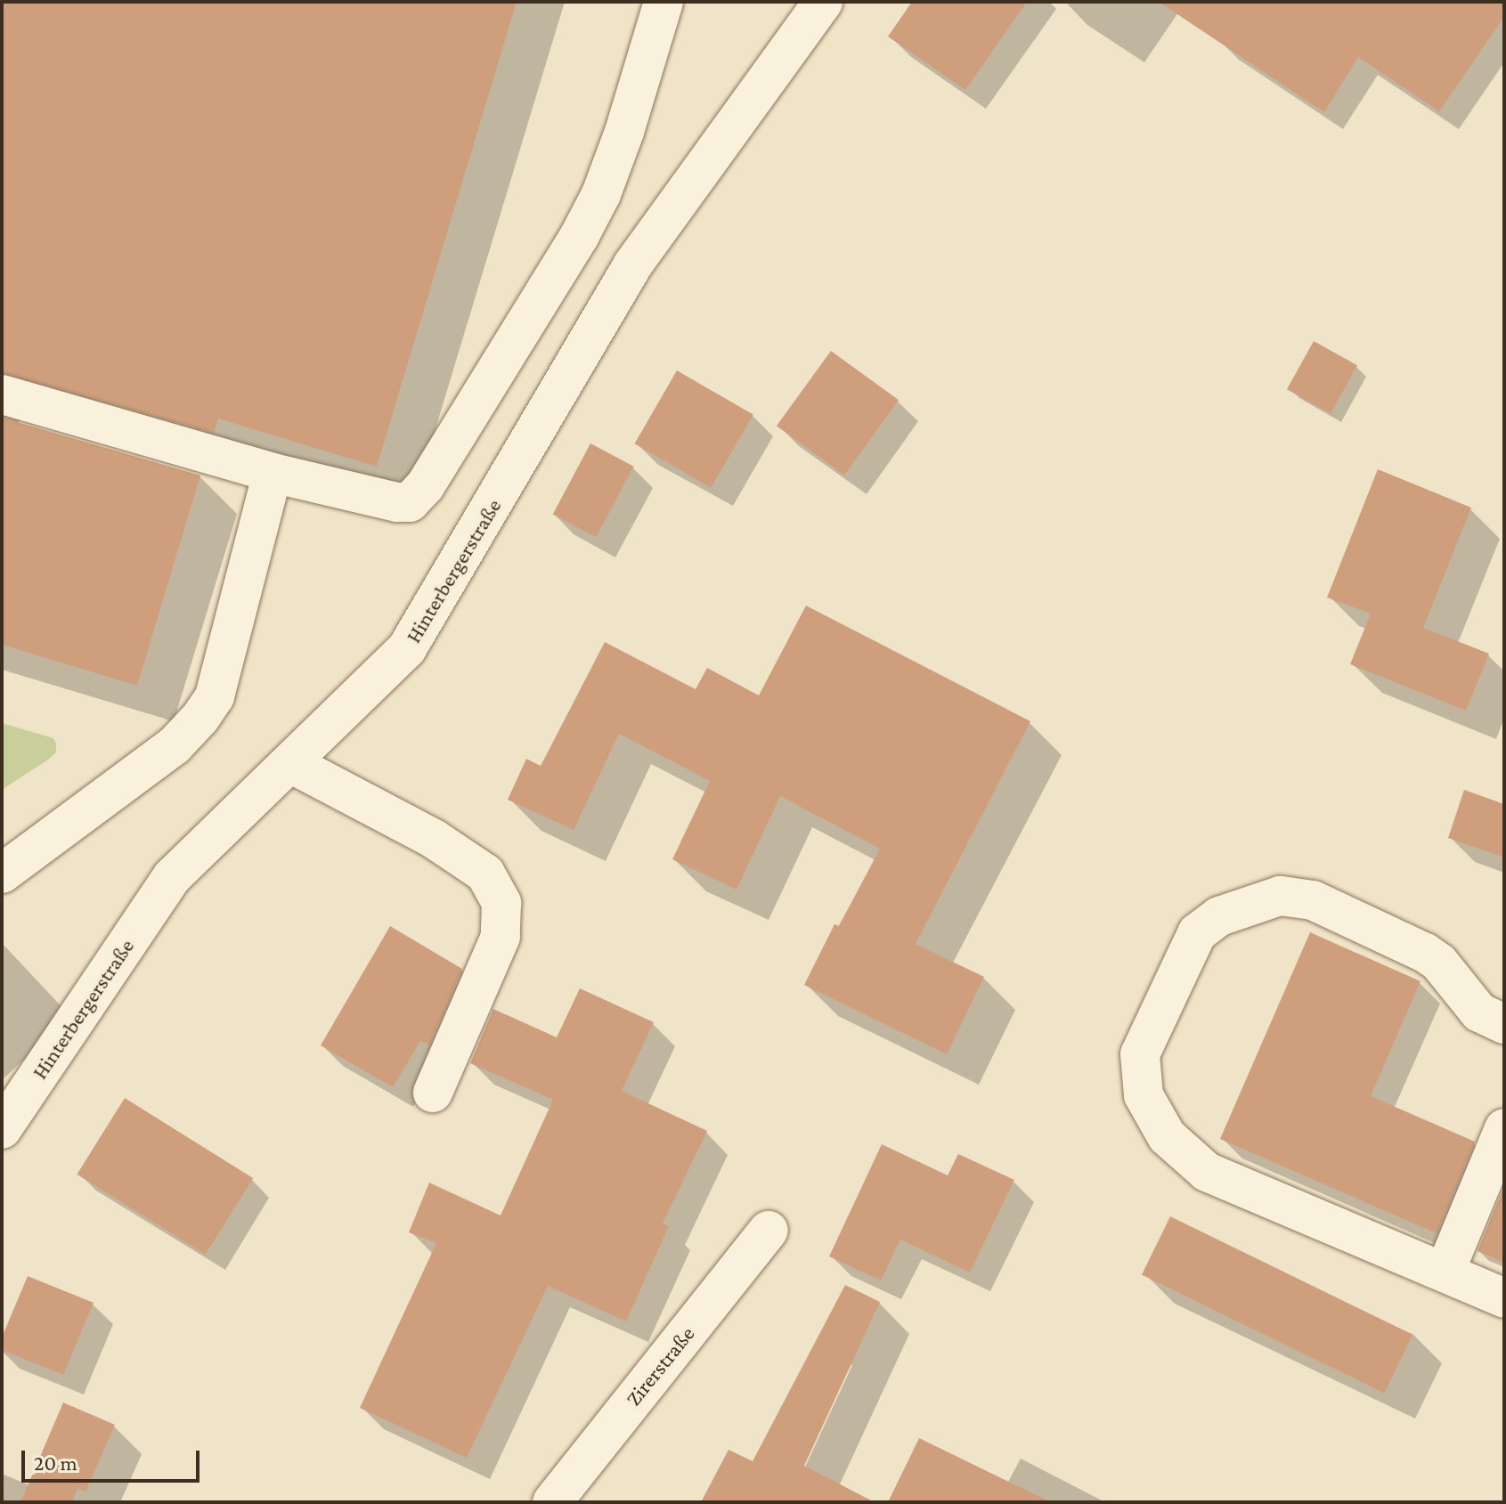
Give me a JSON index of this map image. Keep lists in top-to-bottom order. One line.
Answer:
{"streets":{"street":["Hinterbergerstraße","Zirerstraße"]},"scale_bar":"20 m"}
